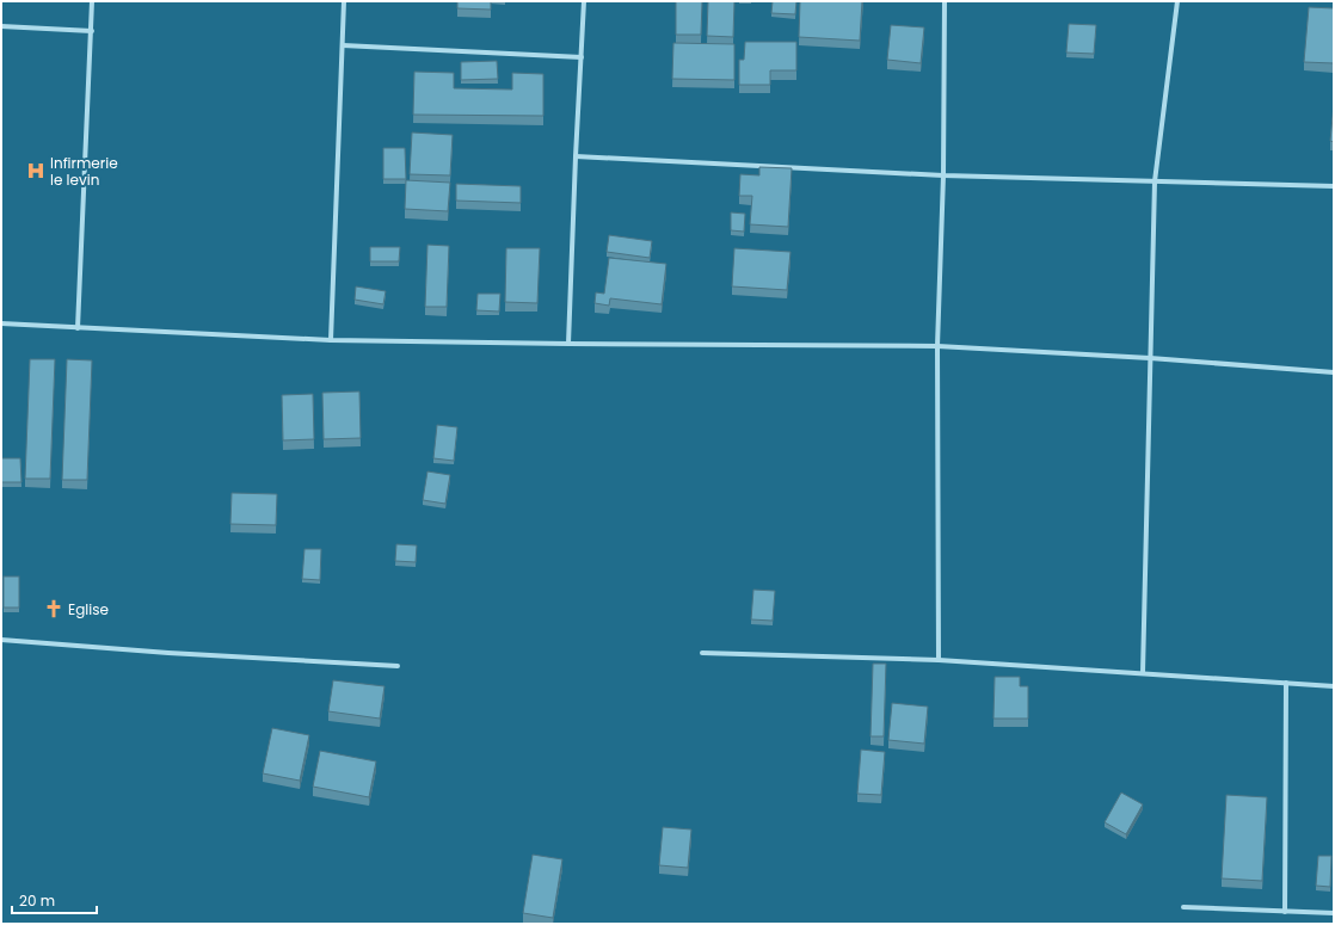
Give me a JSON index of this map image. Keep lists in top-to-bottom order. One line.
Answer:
{"places":{"hospital":["Infirmerie le levin"],"church":["Eglise"]},"scale_bar":"20 m"}
